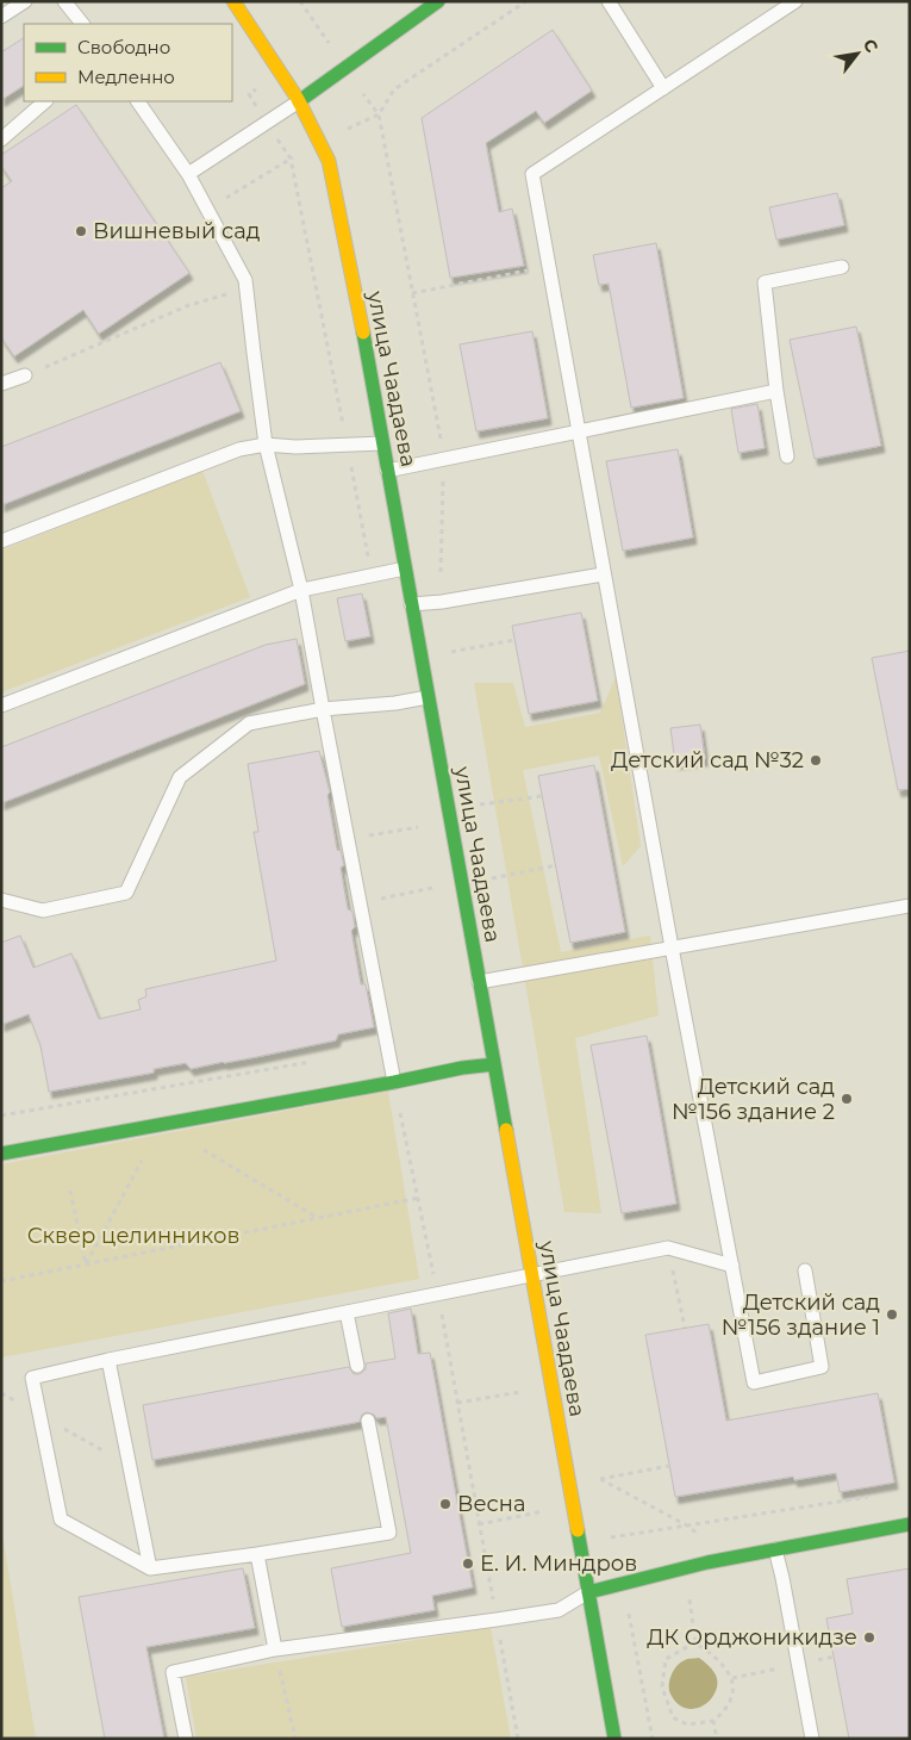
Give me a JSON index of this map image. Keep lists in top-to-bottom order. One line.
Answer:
{"streets":{"street":["улица Чаадаева"]},"parks":["Сквер целинников"],"places":["Вишневый сад","Детский сад №32","Детский сад №156 здание 2","Детский сад №156 здание 1","Весна","Е. И. Миндров","ДК Орджоникидзе"],"legend":["Свободно","Медленно"],"north":"top right"}
